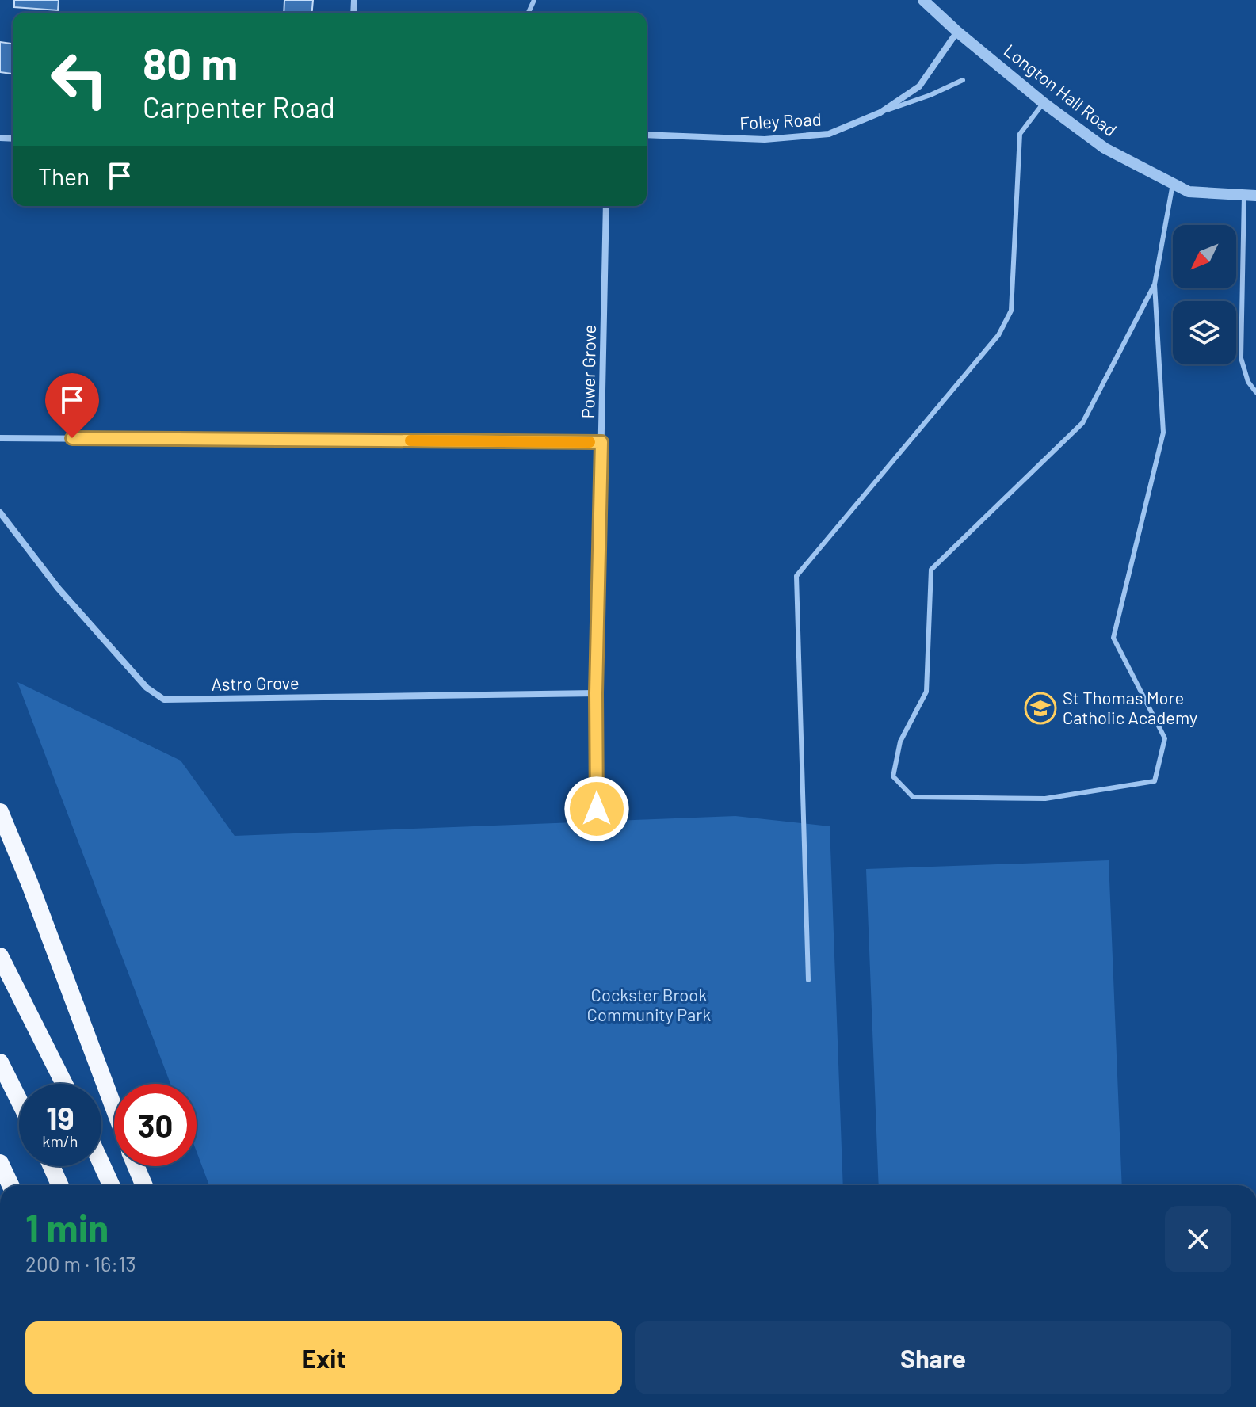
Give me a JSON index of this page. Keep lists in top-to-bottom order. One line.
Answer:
{"streets":{"street":["Longton Hall Road","Foley Road","Power Grove","Astro Grove"]},"crossings":[["Longton Hall Road","Foley Road"],["Power Grove","Astro Grove"]],"parks":["Cockster Brook Community Park"],"places":{"school or university":["St Thomas More Catholic Academy"]},"north":"bottom left","page":{"turn":["80 m","Carpenter Road"],"then":"Then","speed":"19 km/h","limit":"30","heading":["1 min","200 m · 16:13"],"buttons":["Exit","Share"]}}
